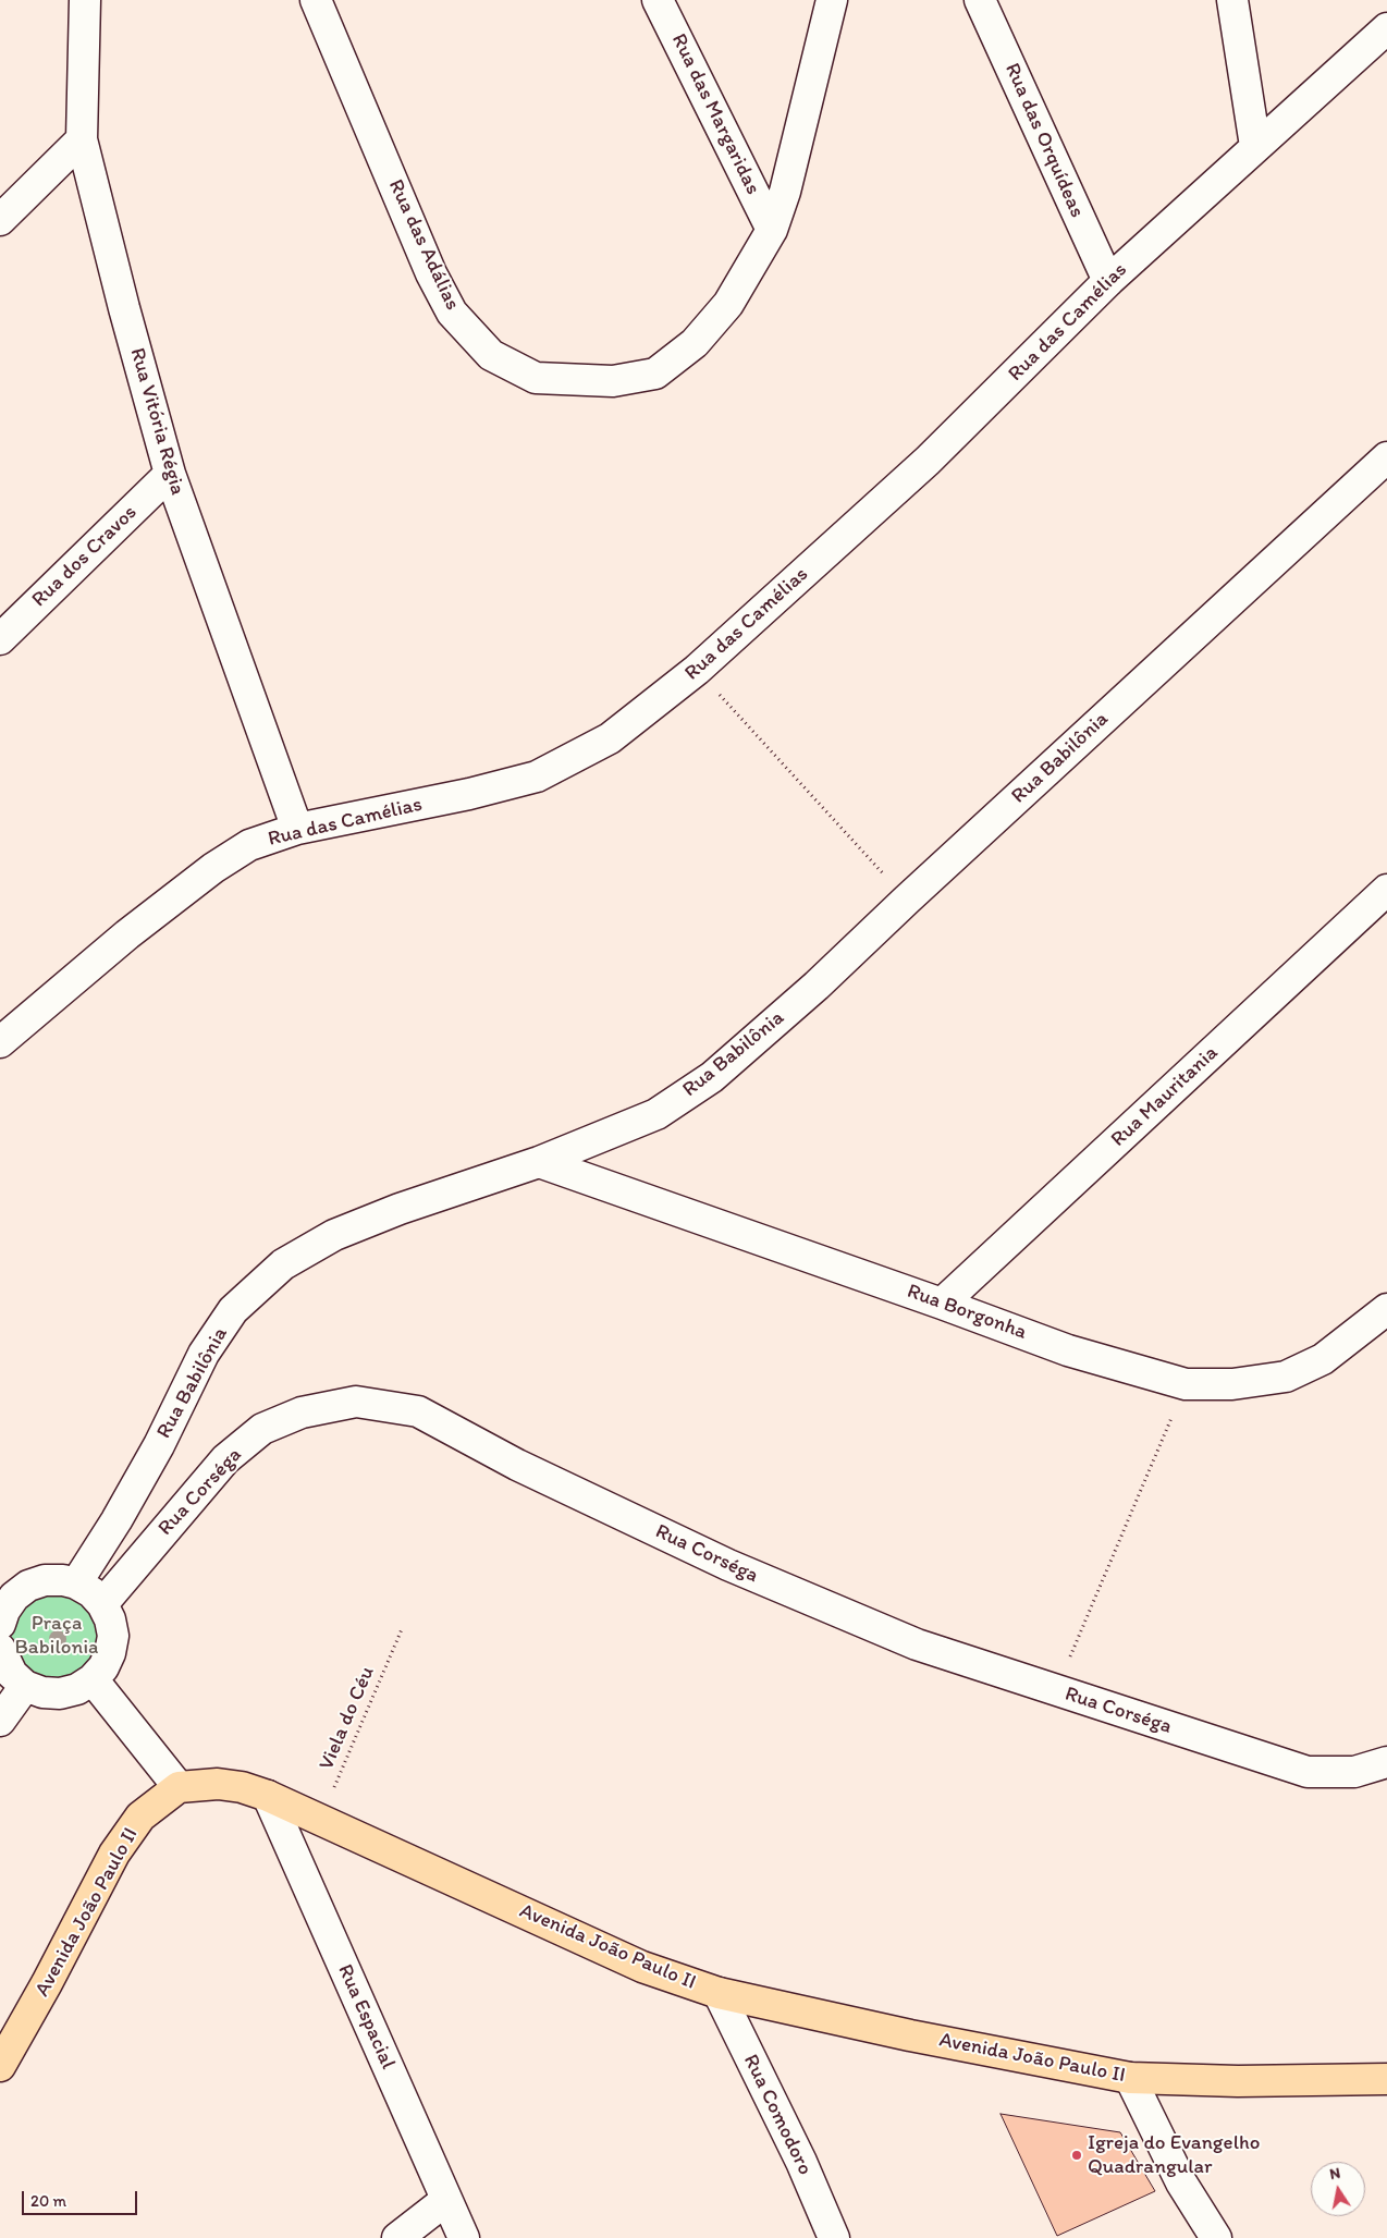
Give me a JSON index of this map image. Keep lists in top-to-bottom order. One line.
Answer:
{"streets":{"main road":["Avenida João Paulo II"],"street":["Rua das Margaridas","Rua das Orquídeas","Rua das Adálias","Rua das Camélias","Rua Vitória Régia","Rua dos Cravos","Rua Babilônia","Rua Mauritania","Rua Borgonha","Rua Corséga","Rua Espacial","Rua Comodoro"],"path":["Viela do Céu"]},"crossings":[["Rua das Margaridas","Rua das Adálias"],["Rua das Orquídeas","Rua das Camélias"],["Rua das Camélias","Rua Vitória Régia"],["Rua Vitória Régia","Rua dos Cravos"],["Rua Babilônia","Rua Borgonha"],["Rua Mauritania","Rua Borgonha"],["Viela do Céu","Avenida João Paulo II"],["Avenida João Paulo II","Rua Espacial"],["Avenida João Paulo II","Rua Comodoro"]],"parks":["Praça Babilonia"],"places":["Igreja do Evangelho Quadrangular"],"scale_bar":"20 m","north":"top"}
